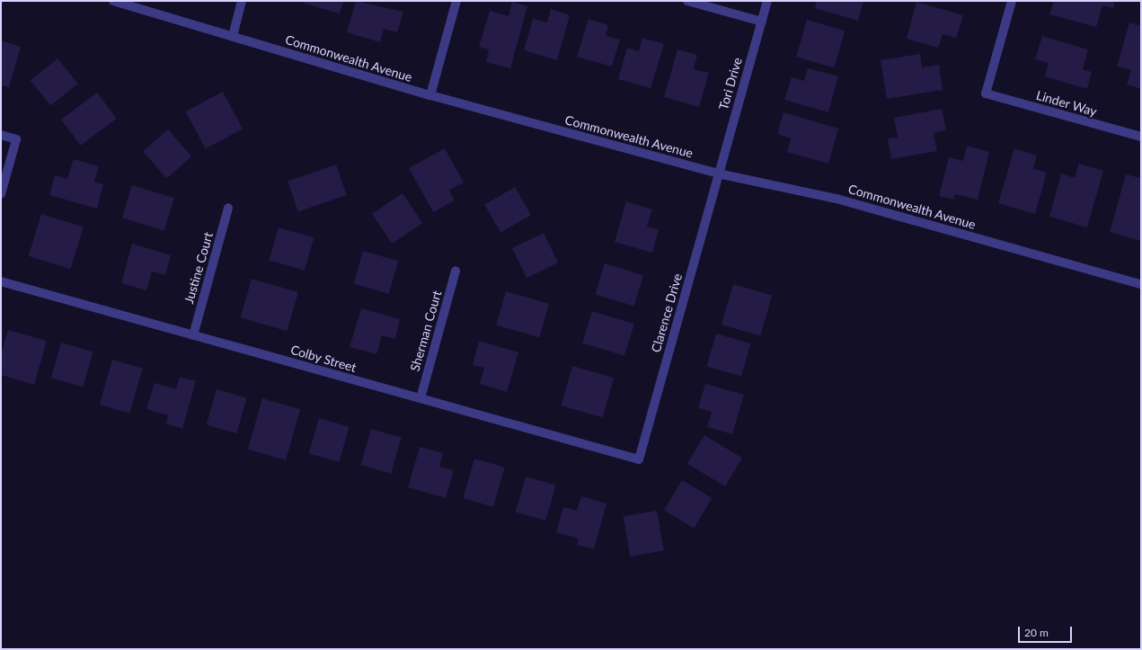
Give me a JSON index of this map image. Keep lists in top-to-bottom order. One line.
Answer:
{"streets":{"street":["Commonwealth Avenue","Tori Drive","Linder Way","Justine Court","Clarence Drive","Sherman Court","Colby Street"]},"crossings":[["Commonwealth Avenue","Tori Drive"],["Commonwealth Avenue","Clarence Drive"],["Tori Drive","Clarence Drive"],["Justine Court","Colby Street"],["Clarence Drive","Colby Street"],["Sherman Court","Colby Street"]],"scale_bar":"20 m"}
